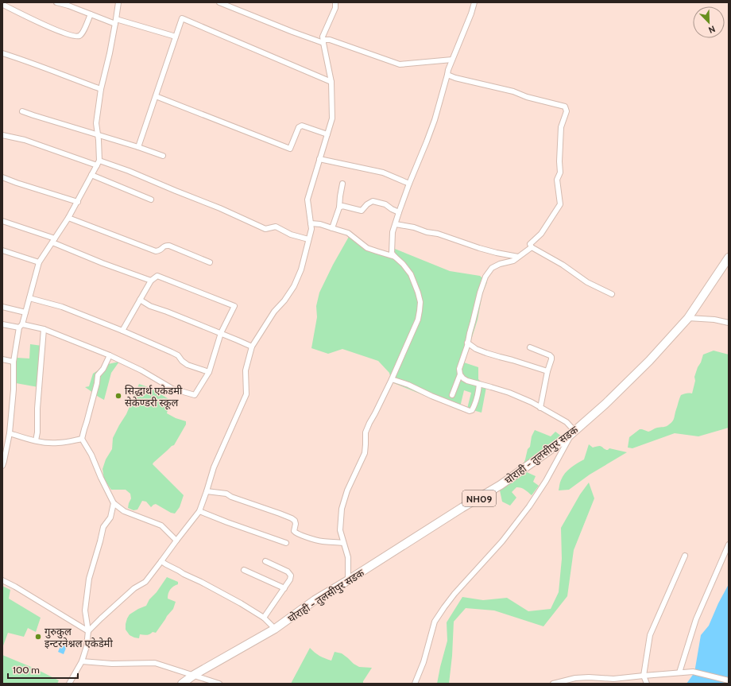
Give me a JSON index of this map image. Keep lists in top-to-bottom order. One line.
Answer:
{"streets":{"main road":["घोराही - तुलसीपुर सडक","NH09"]},"places":["सिद्धार्थ एकेडमी सेकेण्डरी स्कूल","गुरुकुल इन्टरनेश्नल एकेडेमी"],"scale_bar":"100 m","north":"bottom right"}
